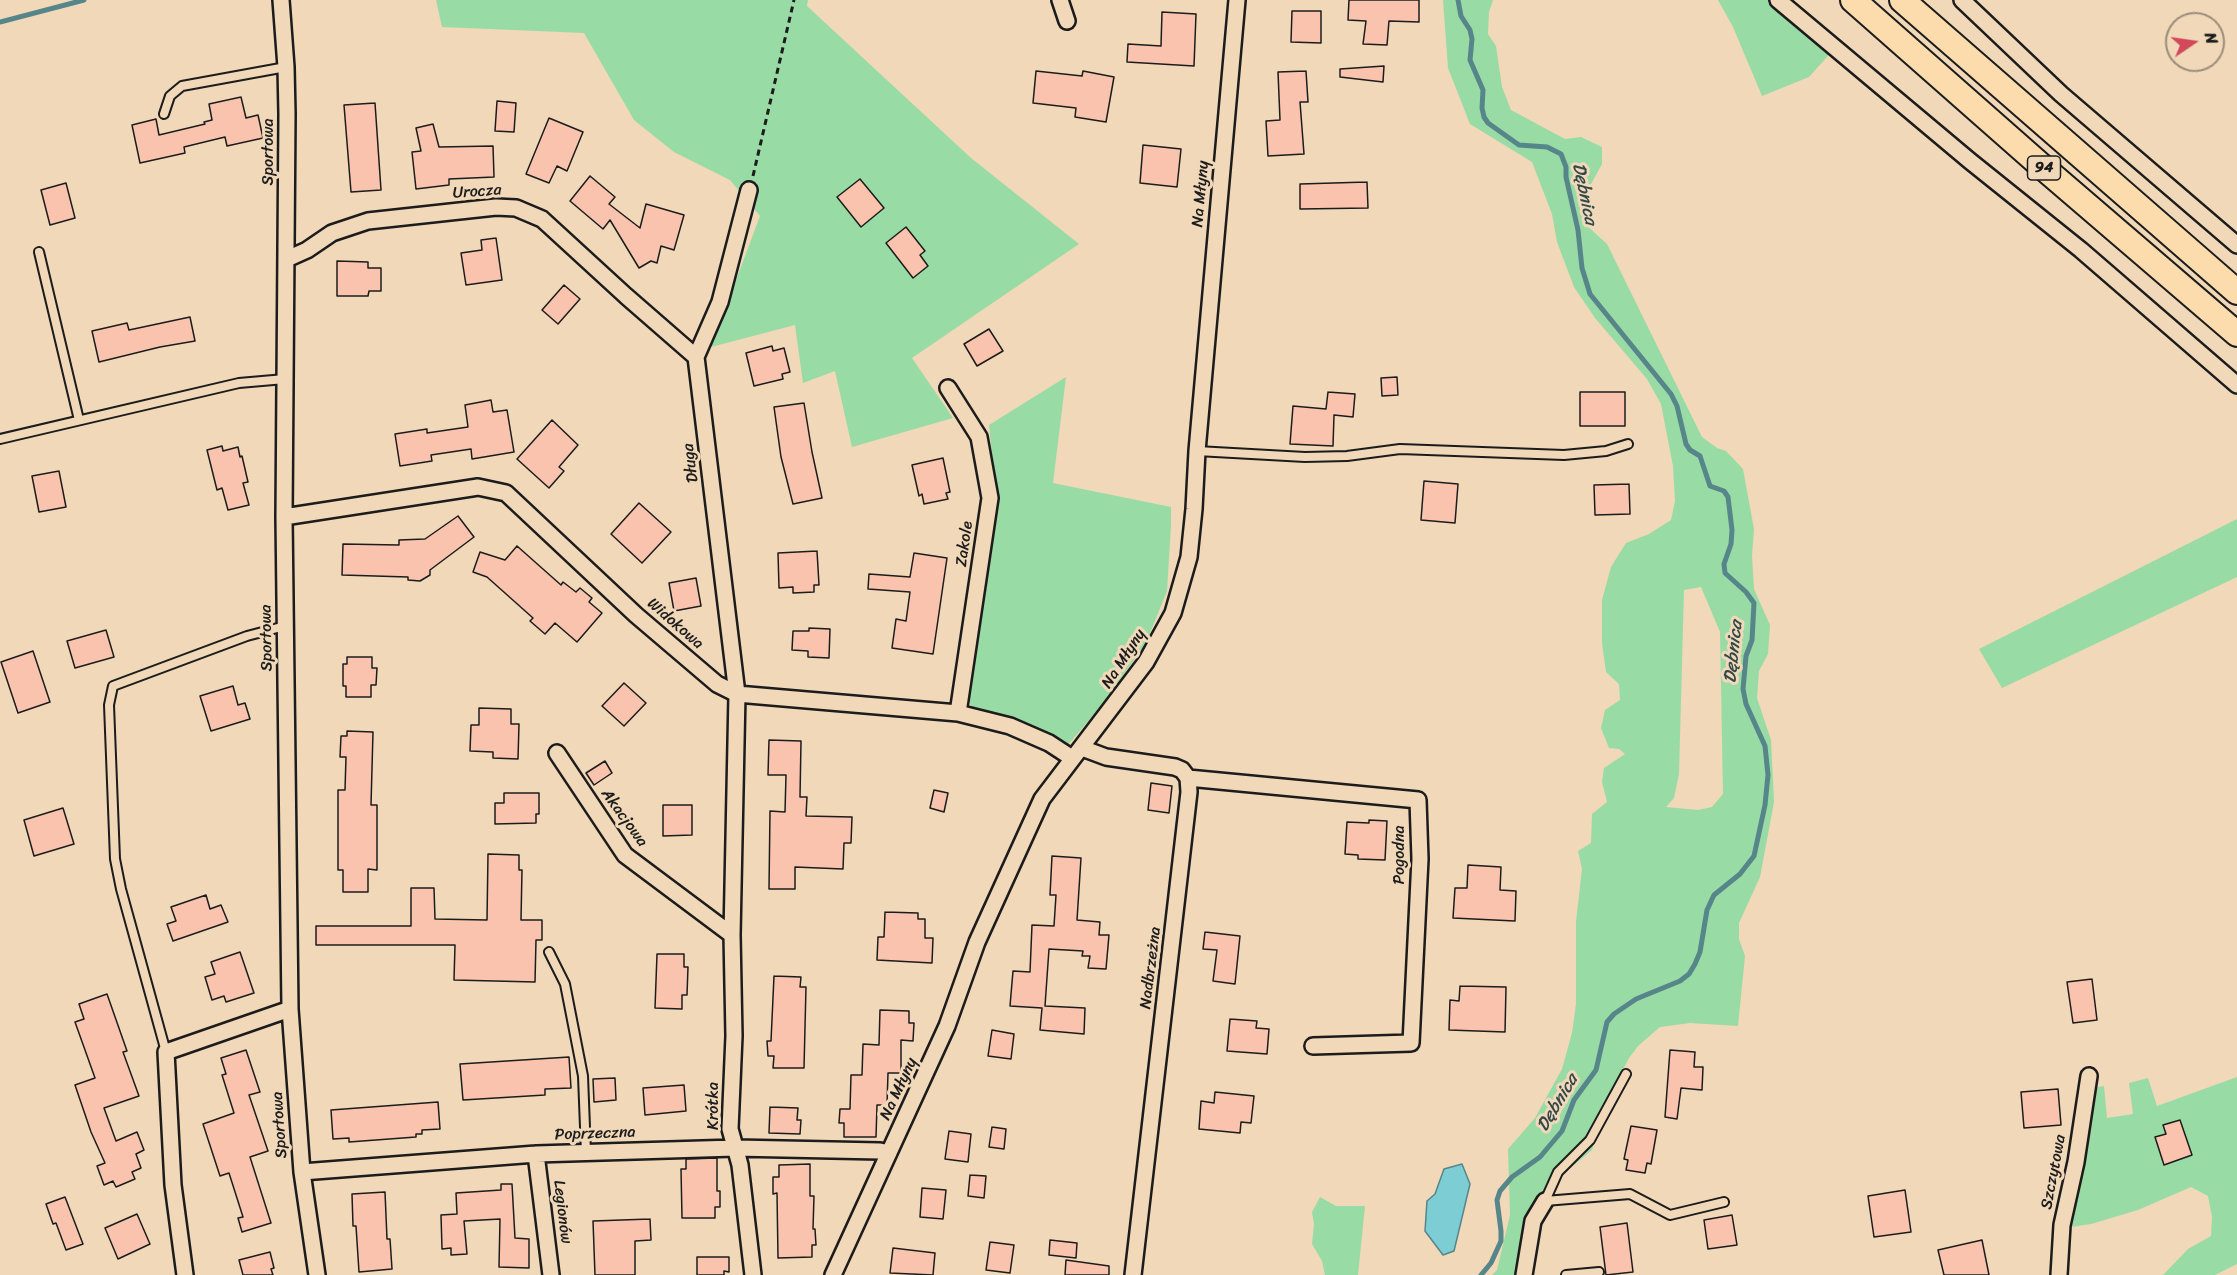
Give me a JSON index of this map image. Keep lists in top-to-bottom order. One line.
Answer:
{"streets":{"main road":["94"],"street":["Sportowa","Urocza","Na Młyny","Długa","Zakole","Widokowa","Akacjowa","Pogodna","Nadbrzeżna","Krótka","Poprzeczna","Szczytowa","Legionów"]},"crossings":[["Sportowa","Urocza"],["Sportowa","Widokowa"],["Sportowa","Poprzeczna"],["Urocza","Długa"],["Na Młyny","Widokowa"],["Na Młyny","Poprzeczna"],["Długa","Widokowa"],["Długa","Akacjowa"],["Długa","Krótka"],["Zakole","Widokowa"],["Akacjowa","Krótka"],["Pogodna","Nadbrzeżna"],["Krótka","Poprzeczna"],["Poprzeczna","Legionów"]],"water":["Dębnica"],"north":"right"}
